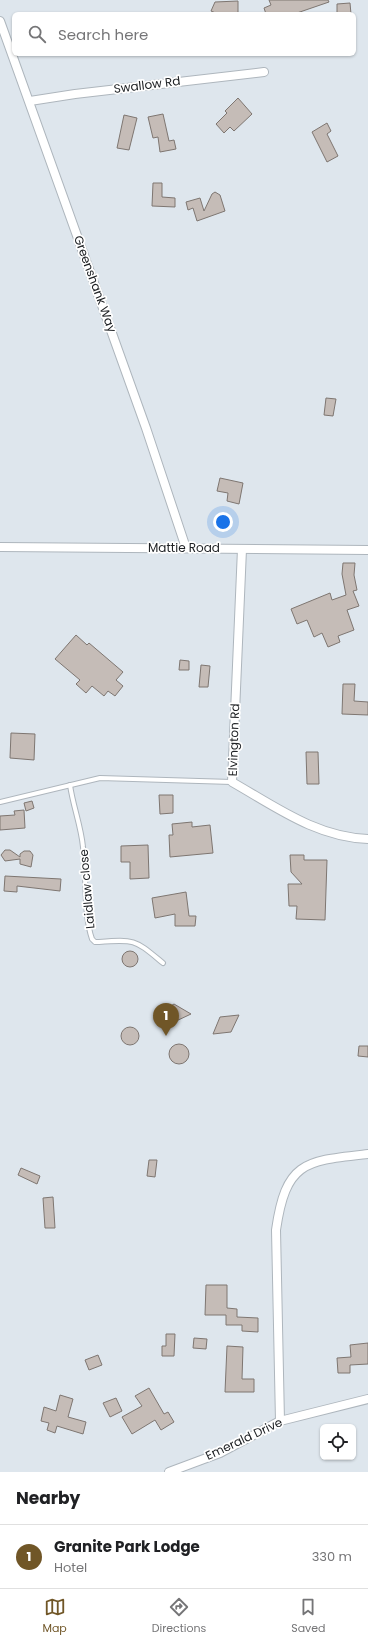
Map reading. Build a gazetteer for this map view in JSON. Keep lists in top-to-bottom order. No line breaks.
{"streets":{"street":["Swallow Rd","Greenshank Way","Mattie Road","Elvington Rd","Emerald Drive"],"lane":["Laidlaw close"]},"crossings":[["Swallow Rd","Greenshank Way"],["Greenshank Way","Mattie Road"],["Mattie Road","Elvington Rd"]],"page":{"search":"Search here","pins":"1","heading":"Nearby","list":[{"mark":"1","name":"Granite Park Lodge","note":"Hotel","value":"330 m"}],"nav":["Map","Directions","Saved"]}}
